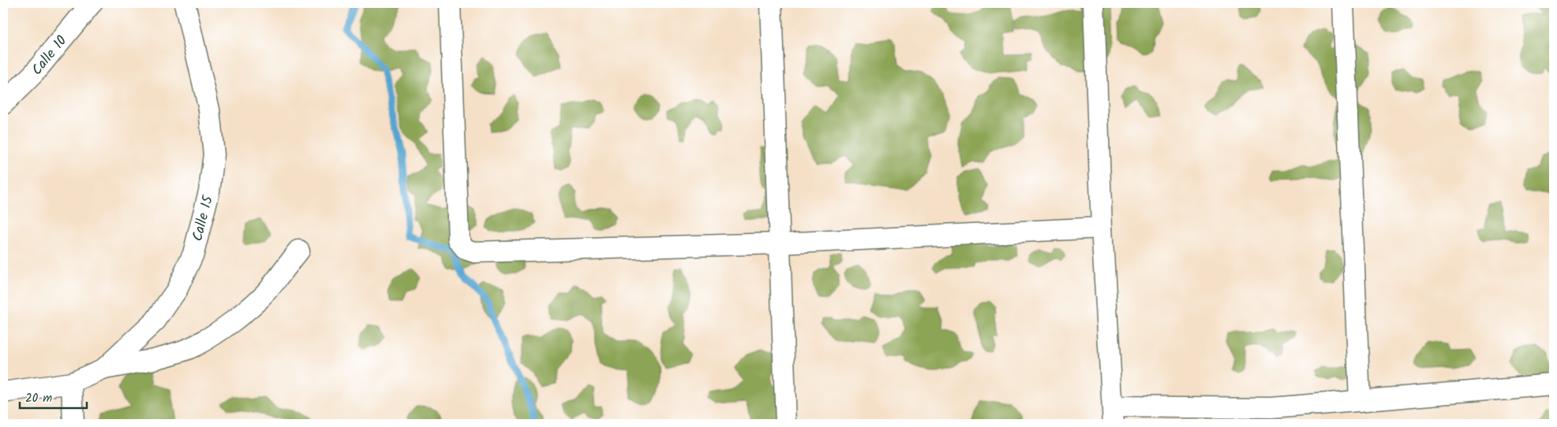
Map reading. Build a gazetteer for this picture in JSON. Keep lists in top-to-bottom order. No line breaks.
{"streets":{"street":["Calle 10","Calle 15"]},"scale_bar":"20 m"}
